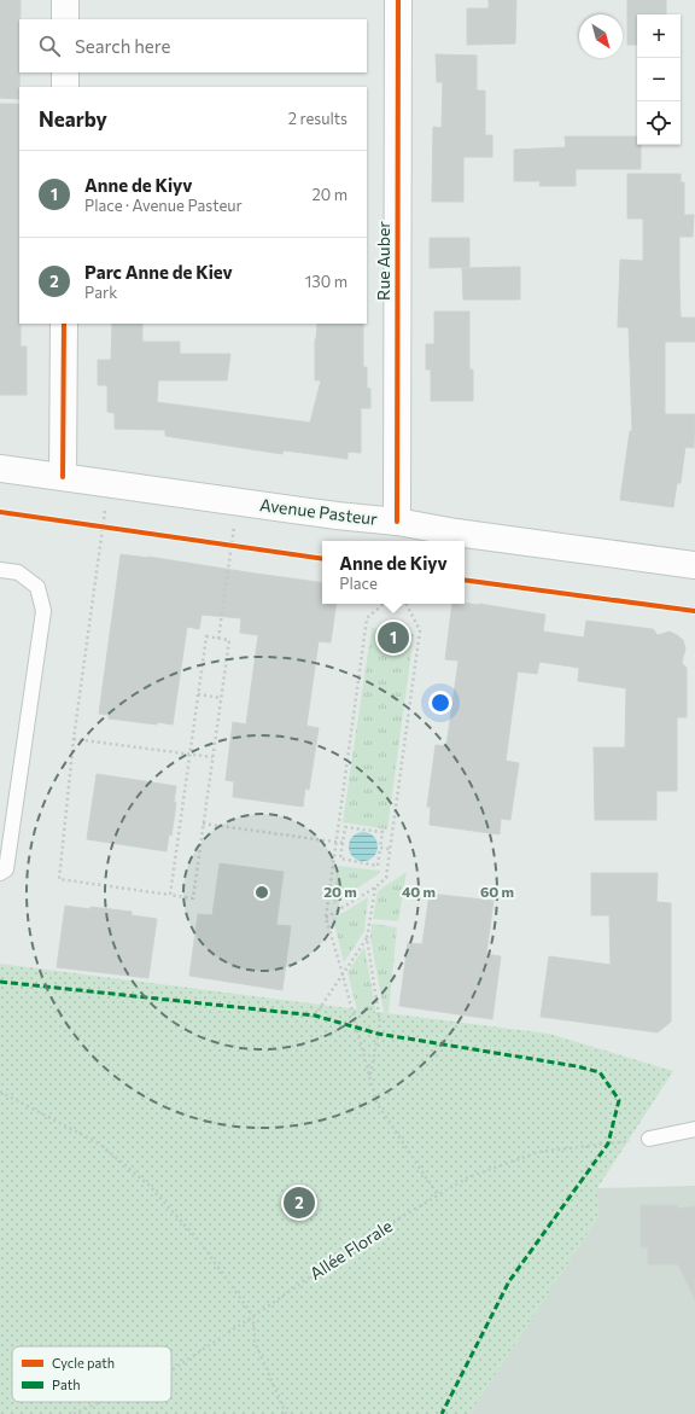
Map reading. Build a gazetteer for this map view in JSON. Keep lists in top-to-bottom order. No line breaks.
{"streets":{"street":["Rue Auber","Avenue Pasteur"],"path":["Allée Florale"]},"crossings":[["Rue Auber","Avenue Pasteur"]],"legend":["Cycle path","Path"],"north":"bottom right","page":{"map_buttons":["+","−"],"search":"Search here","heading":["Nearby","2 results"],"list":[{"mark":"1","name":"Anne de Kiyv","note":"Place · Avenue Pasteur","value":"20 m"},{"mark":"2","name":"Parc Anne de Kiev","note":"Park","value":"130 m"}],"popup":["Anne de Kiyv","Place"],"pins":["1","2"]},"rings":["20 m","40 m","60 m"]}
